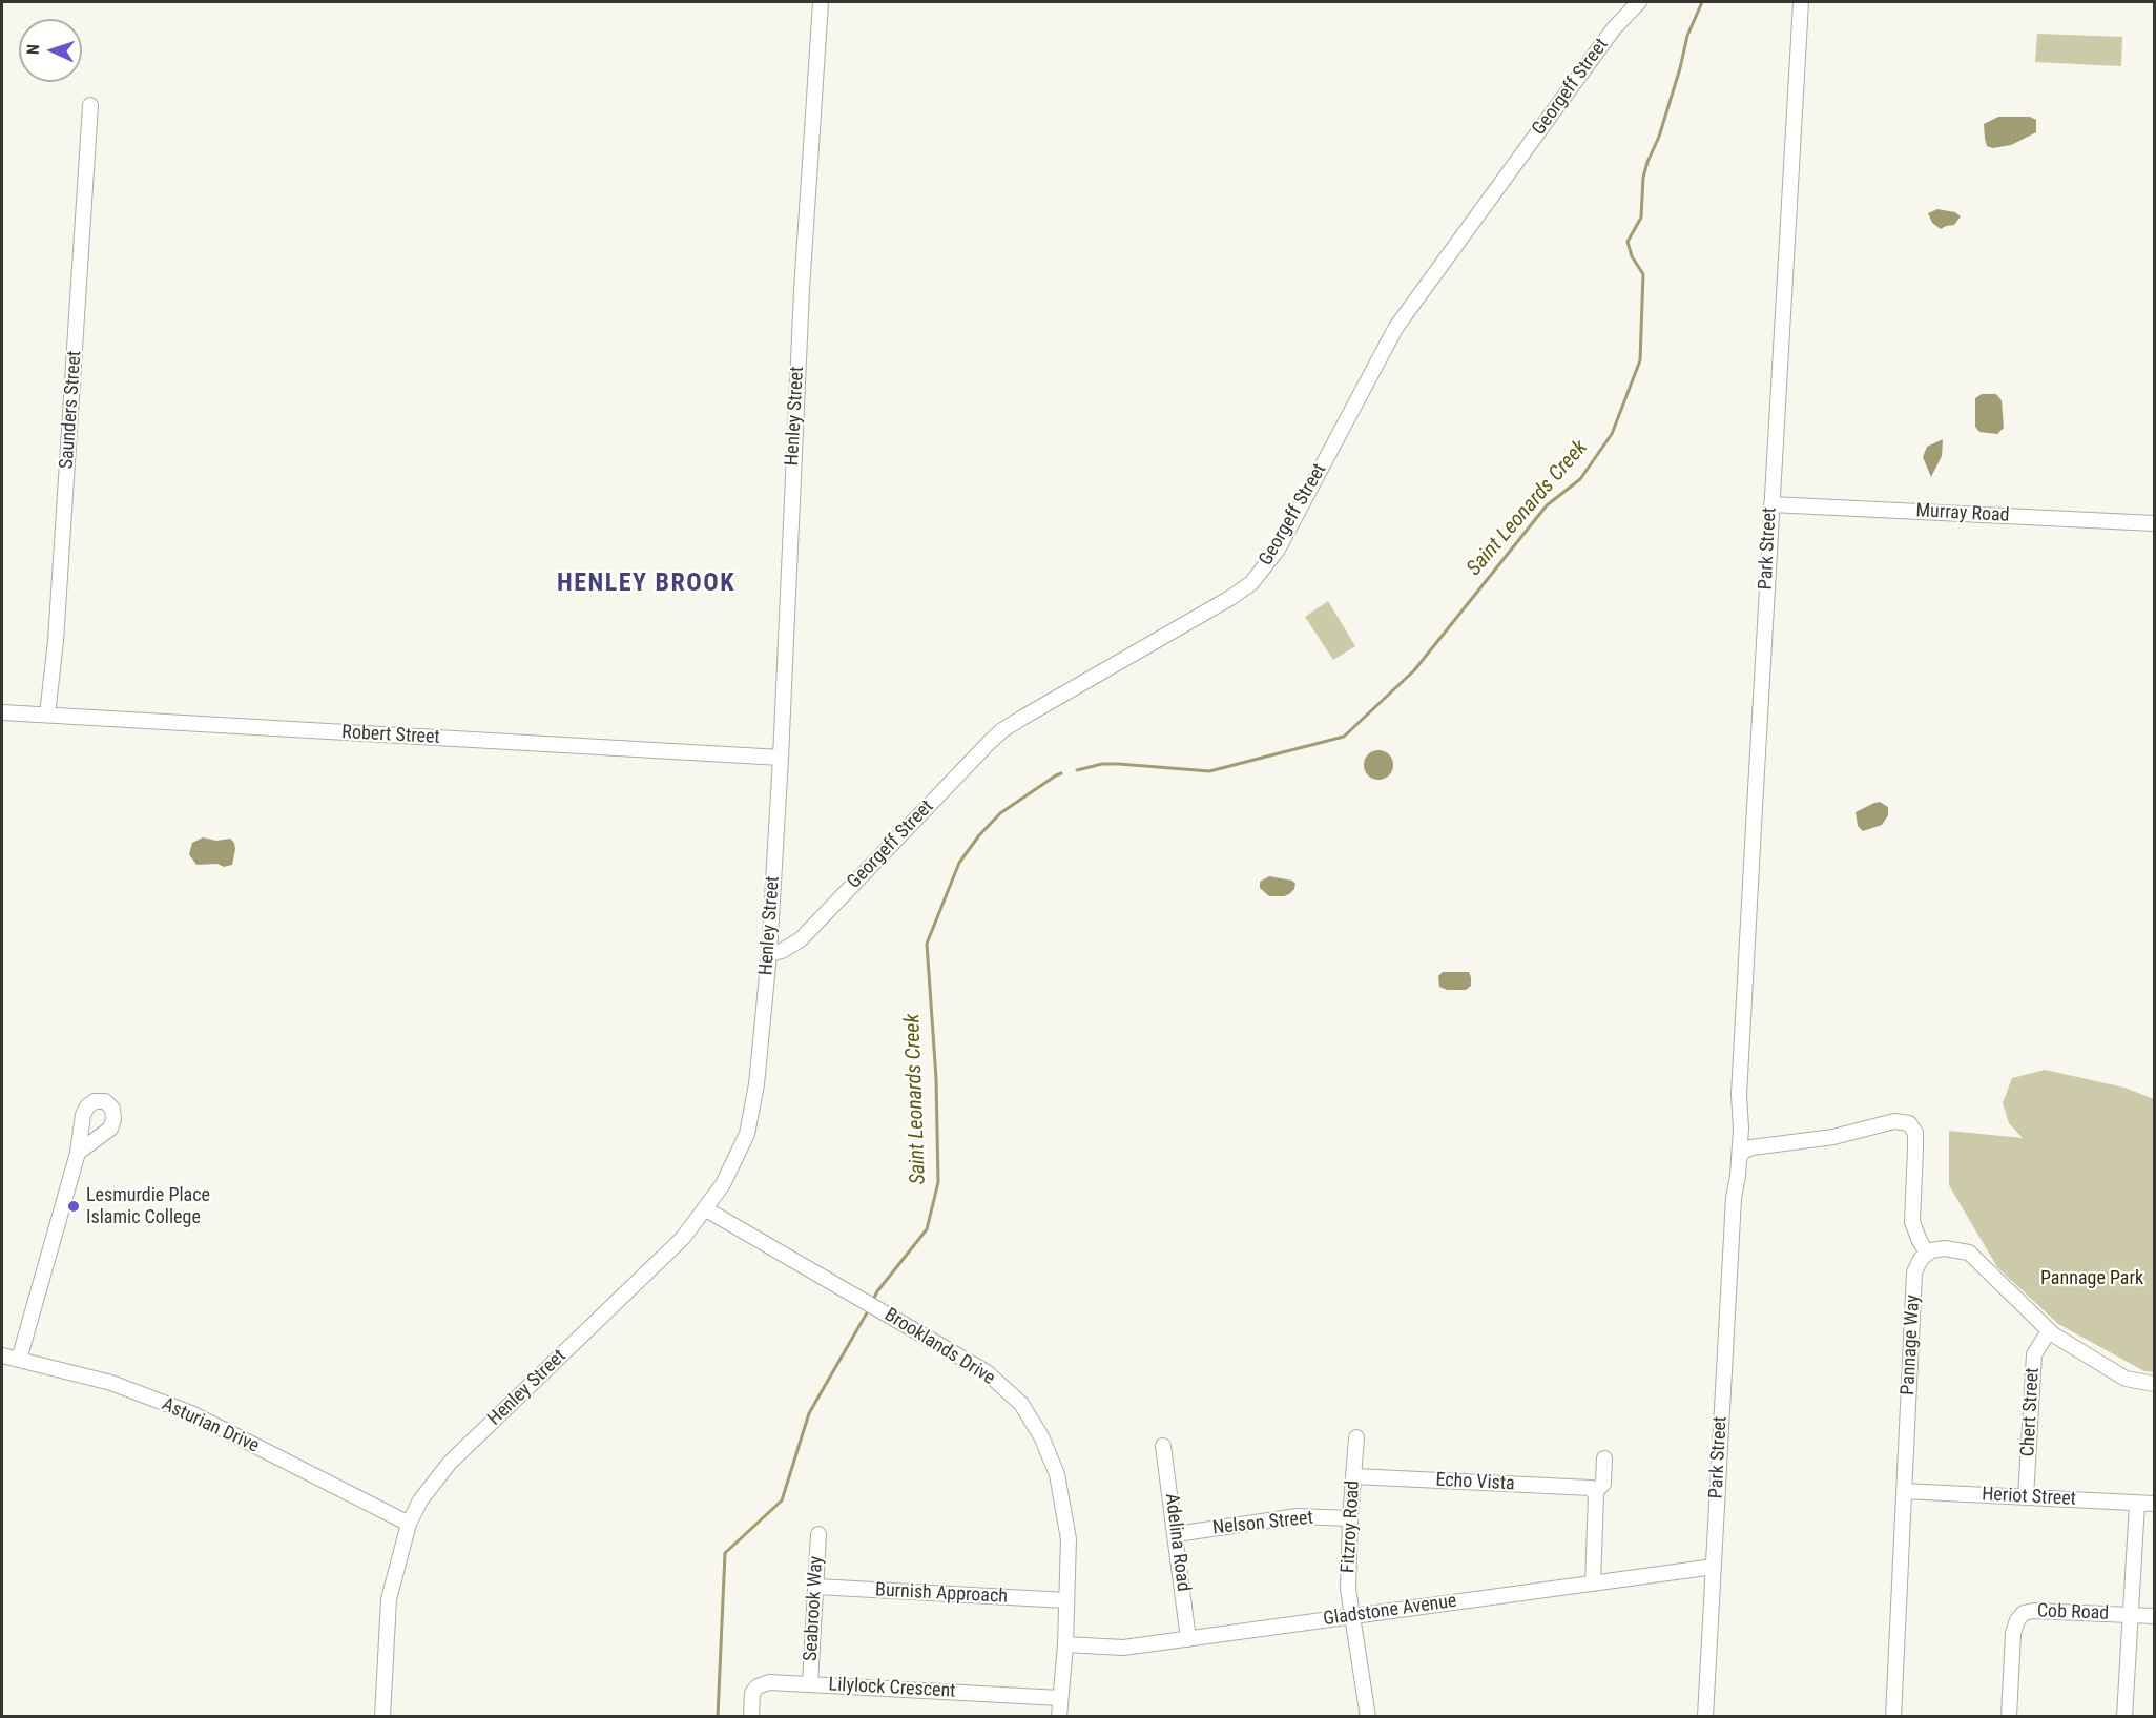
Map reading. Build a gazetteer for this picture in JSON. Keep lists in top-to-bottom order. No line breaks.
{"streets":{"street":["Georgeff Street","Saunders Street","Henley Street","Murray Road","Park Street","Robert Street","Pannage Way","Brooklands Drive","Chert Street","Asturian Drive","Echo Vista","Heriot Street","Nelson Street","Fitzroy Road","Adelina Road","Burnish Approach","Seabrook Way","Gladstone Avenue","Cob Road","Lilylock Crescent"]},"crossings":[["Georgeff Street","Henley Street"],["Saunders Street","Robert Street"],["Henley Street","Robert Street"],["Henley Street","Brooklands Drive"],["Henley Street","Asturian Drive"],["Murray Road","Park Street"],["Park Street","Gladstone Avenue"],["Pannage Way","Heriot Street"],["Brooklands Drive","Burnish Approach"],["Brooklands Drive","Gladstone Avenue"],["Brooklands Drive","Lilylock Crescent"],["Chert Street","Heriot Street"],["Echo Vista","Fitzroy Road"],["Nelson Street","Fitzroy Road"],["Nelson Street","Adelina Road"],["Fitzroy Road","Gladstone Avenue"],["Adelina Road","Gladstone Avenue"],["Burnish Approach","Seabrook Way"],["Seabrook Way","Lilylock Crescent"]],"districts":["HENLEY BROOK"],"water":["Saint Leonards Creek"],"parks":["Pannage Park"],"places":["Lesmurdie Place Islamic College"],"north":"left"}
